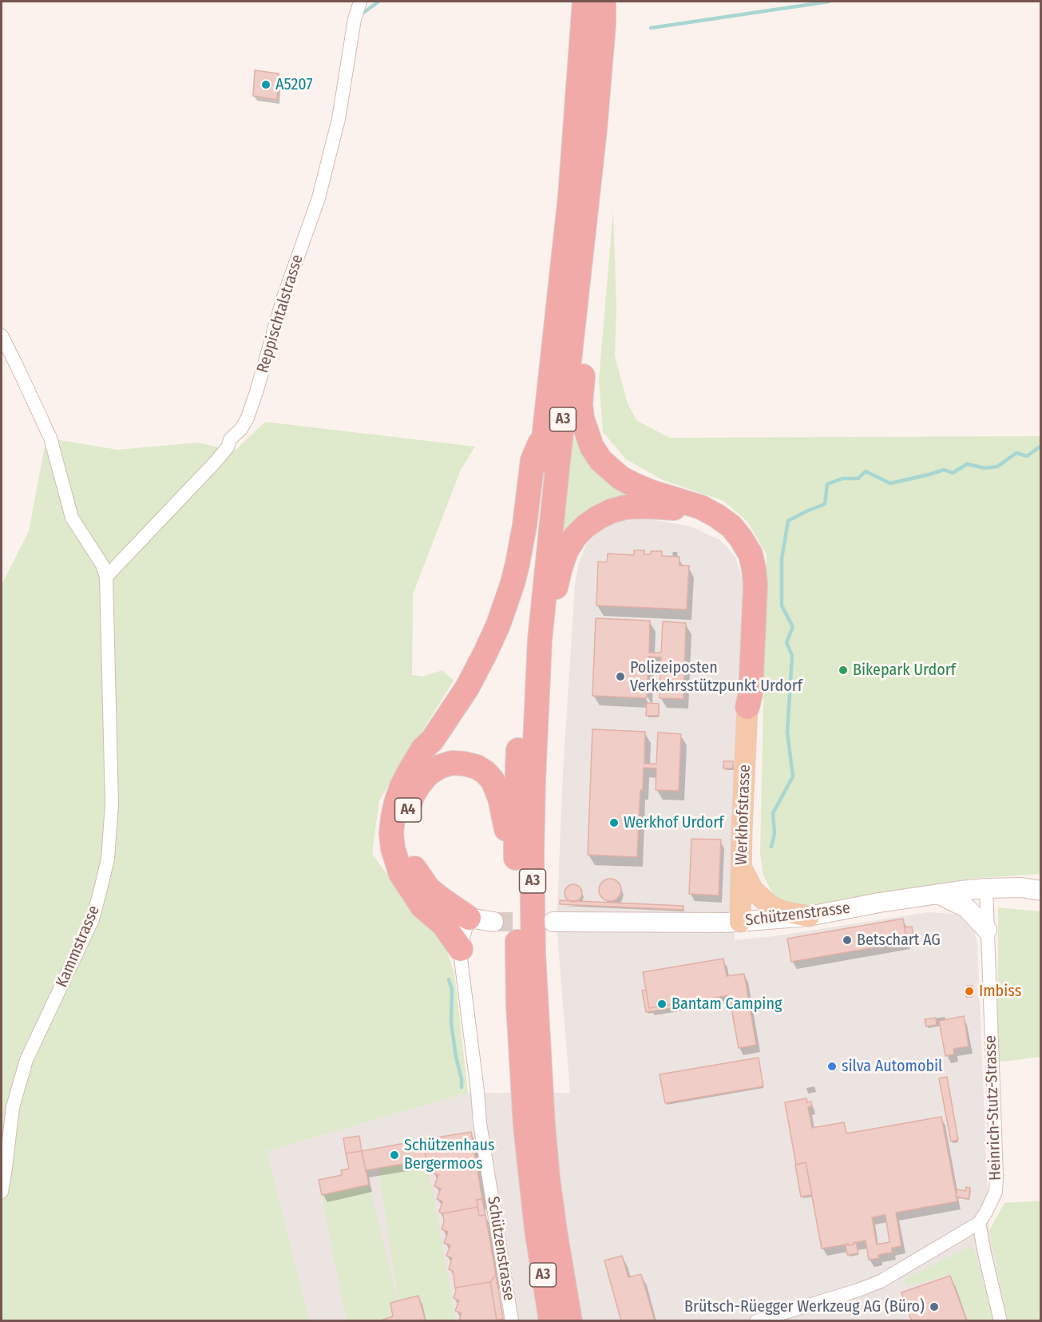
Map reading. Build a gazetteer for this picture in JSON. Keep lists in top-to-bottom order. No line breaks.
{"streets":{"highway":["A3","A4"],"main road":["Werkhofstrasse","Schützenstrasse"],"street":["Reppischtalstrasse","Kammstrasse","Heinrich-Stutz-Strasse"]},"crossings":[["Reppischtalstrasse","Kammstrasse"],["A3","A4"],["A4","Schützenstrasse"],["Werkhofstrasse","Schützenstrasse"],["Schützenstrasse","Heinrich-Stutz-Strasse"]],"places":["A5207","Bikepark Urdorf","Polizeiposten Verkehrsstützpunkt Urdorf","Werkhof Urdorf","Betschart AG","Imbiss","Bantam Camping","silva Automobil","Schützenhaus Bergermoos","Brütsch-Rüegger Werkzeug AG (Büro)"]}
